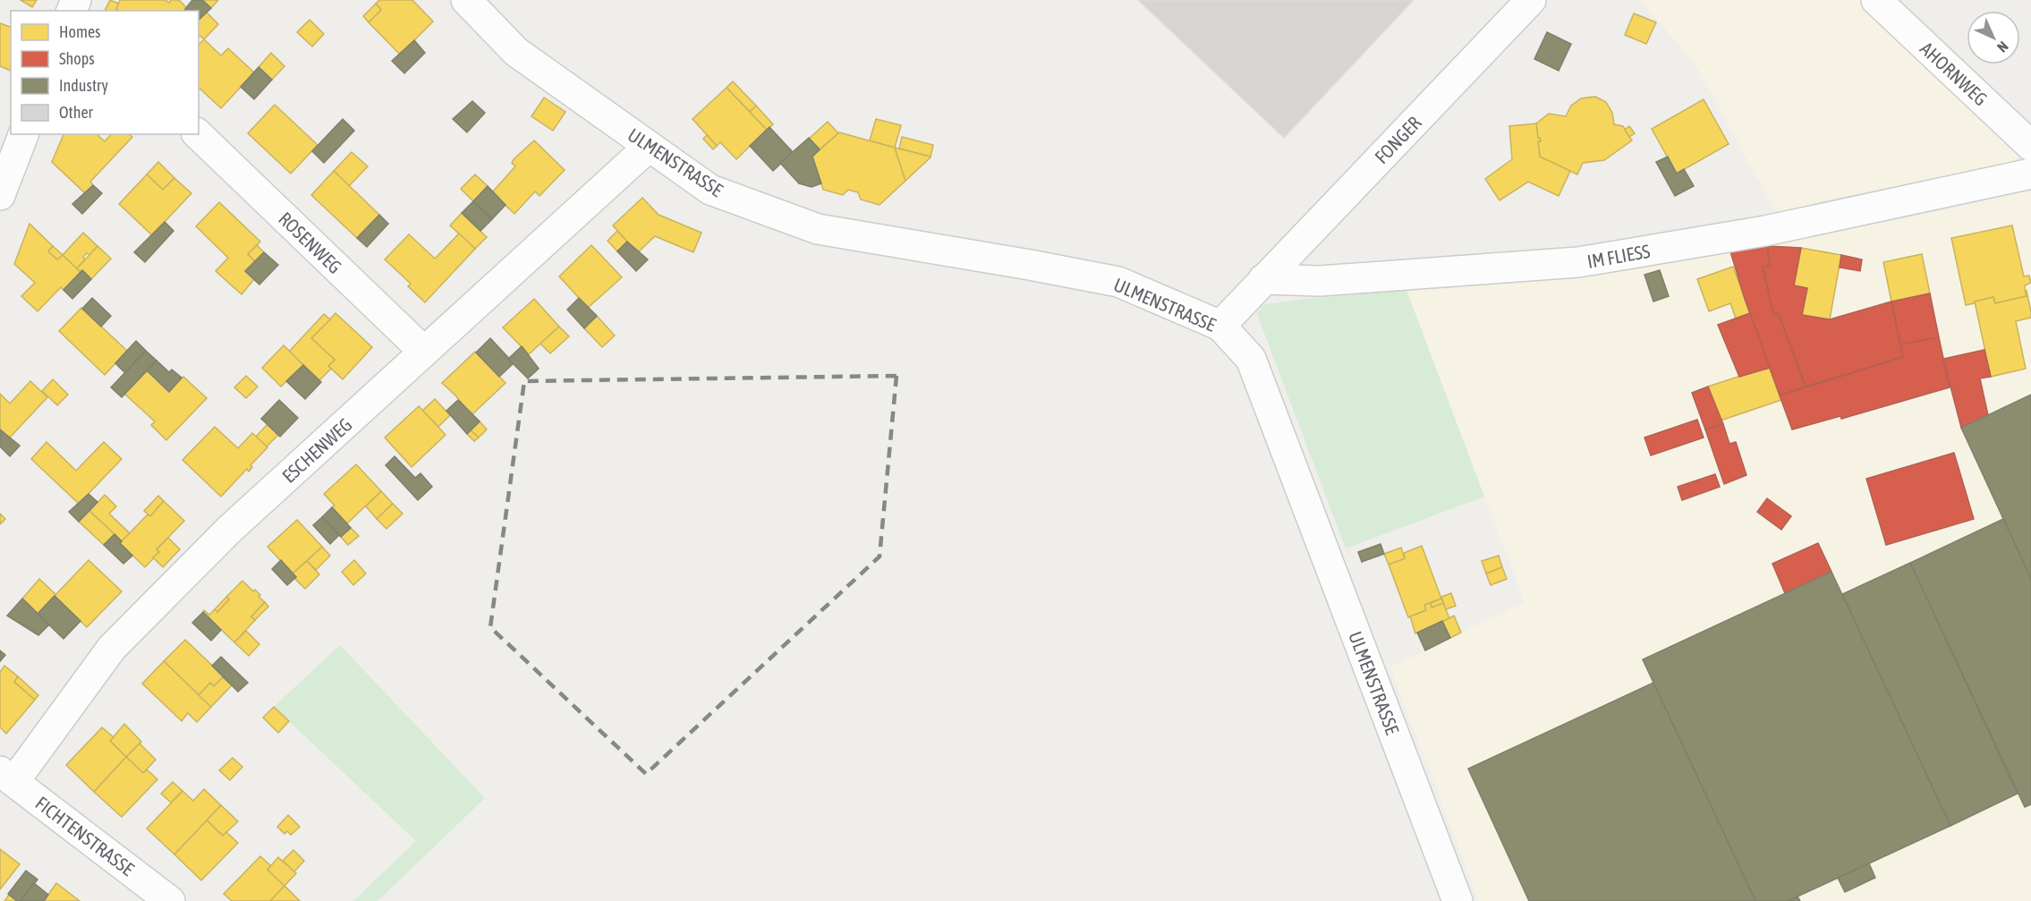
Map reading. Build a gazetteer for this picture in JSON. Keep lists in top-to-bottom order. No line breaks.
{"streets":{"street":["AHORNWEG","FONGER","ULMENSTRASSE","ROSENWEG","IM FLIESS","ESCHENWEG","FICHTENSTRASSE"]},"crossings":[["FONGER","IM FLIESS"],["ULMENSTRASSE","ESCHENWEG"],["ROSENWEG","ESCHENWEG"],["ESCHENWEG","FICHTENSTRASSE"]],"legend":["Homes","Shops","Industry","Other"],"north":"bottom right"}
